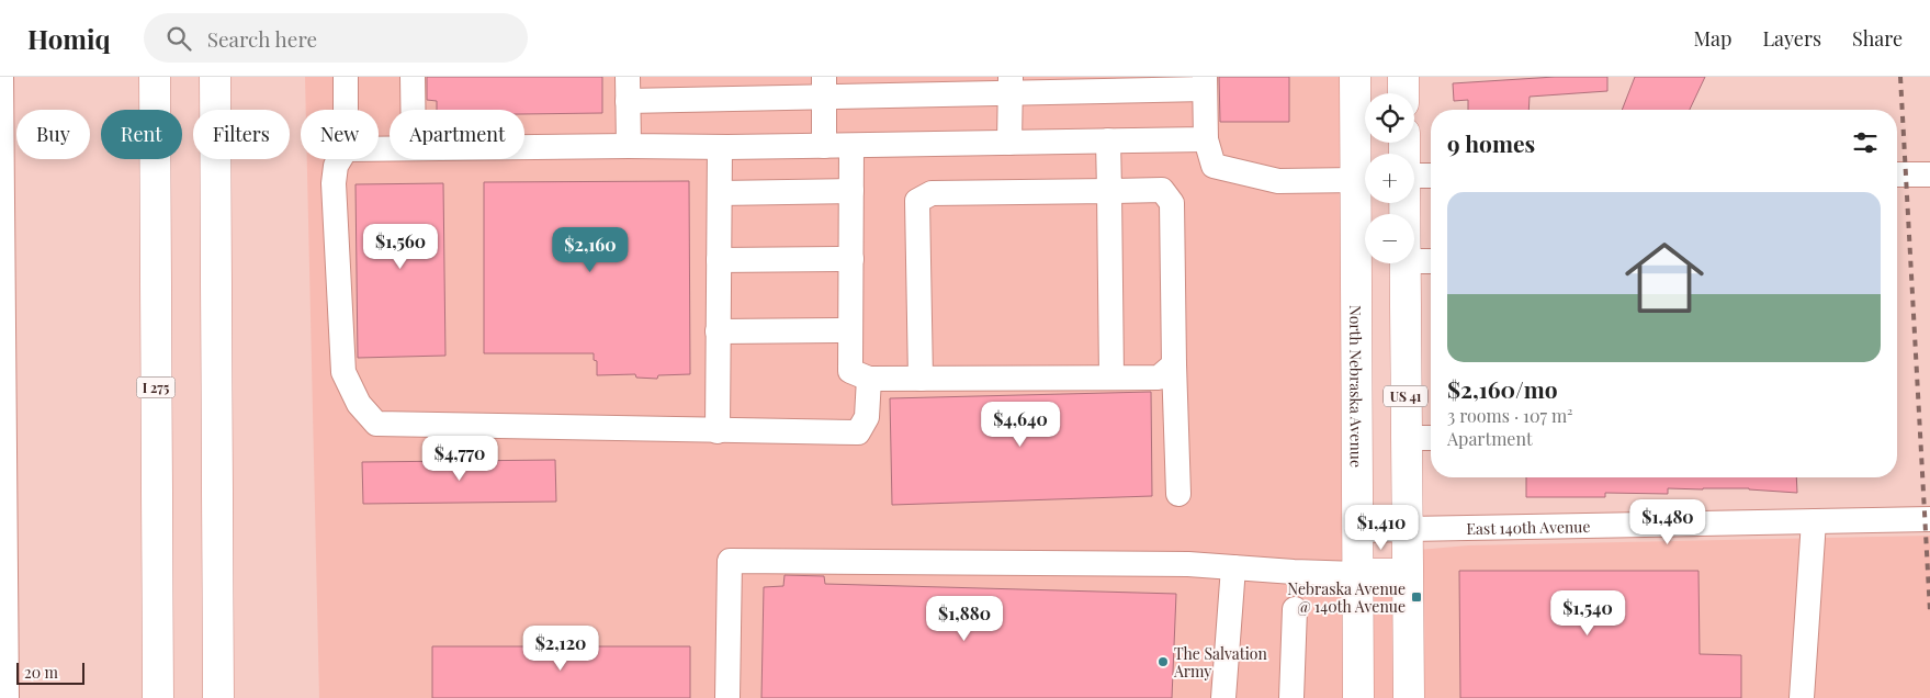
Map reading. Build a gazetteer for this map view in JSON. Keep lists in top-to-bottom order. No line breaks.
{"streets":{"main road":["I 275","North Nebraska Avenue","US 41"],"street":["East 140th Avenue"]},"crossings":[["North Nebraska Avenue","East 140th Avenue"],["US 41","East 140th Avenue"]],"places":{"transit":["Nebraska Avenue @ 140th Avenue"],"other":["The Salvation Army"]},"scale_bar":"20 m","page":{"header":"Homiq","search":"Search here","nav":["Map","Layers","Share"],"map_buttons":["+","−"],"chip":["Buy","Rent","Filters","New","Apartment"],"heading":"9 homes","list":[{"name":"$2,160/mo","note":"3 rooms · 107 m² · Apartment"}],"price":["$1,560","$2,160","$4,640","$4,770","$1,480","$1,410","$1,540","$1,880","$2,120"],"scale":"20 m"}}
